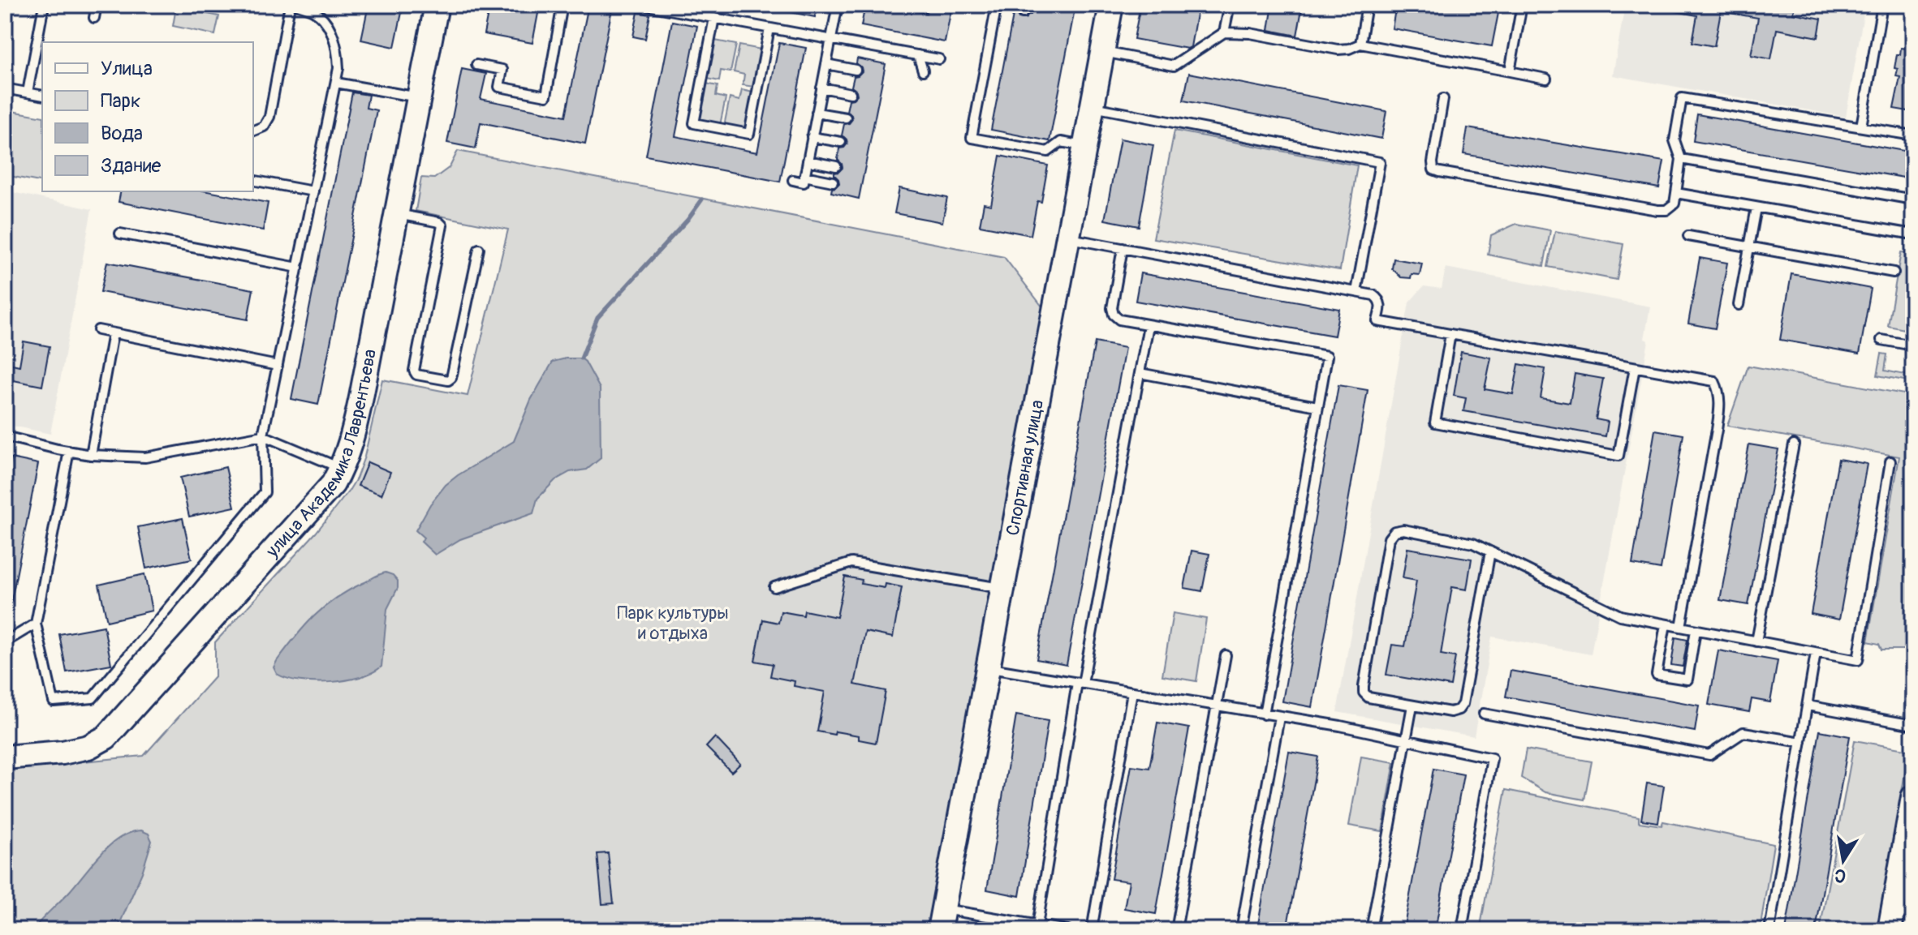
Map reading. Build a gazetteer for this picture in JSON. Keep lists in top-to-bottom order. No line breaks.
{"streets":{"street":["улица Академика Лаврентьева","Спортивная улица"]},"parks":["Парк культуры и отдыха"],"legend":["Улица","Парк","Вода","Здание"],"north":"bottom"}
